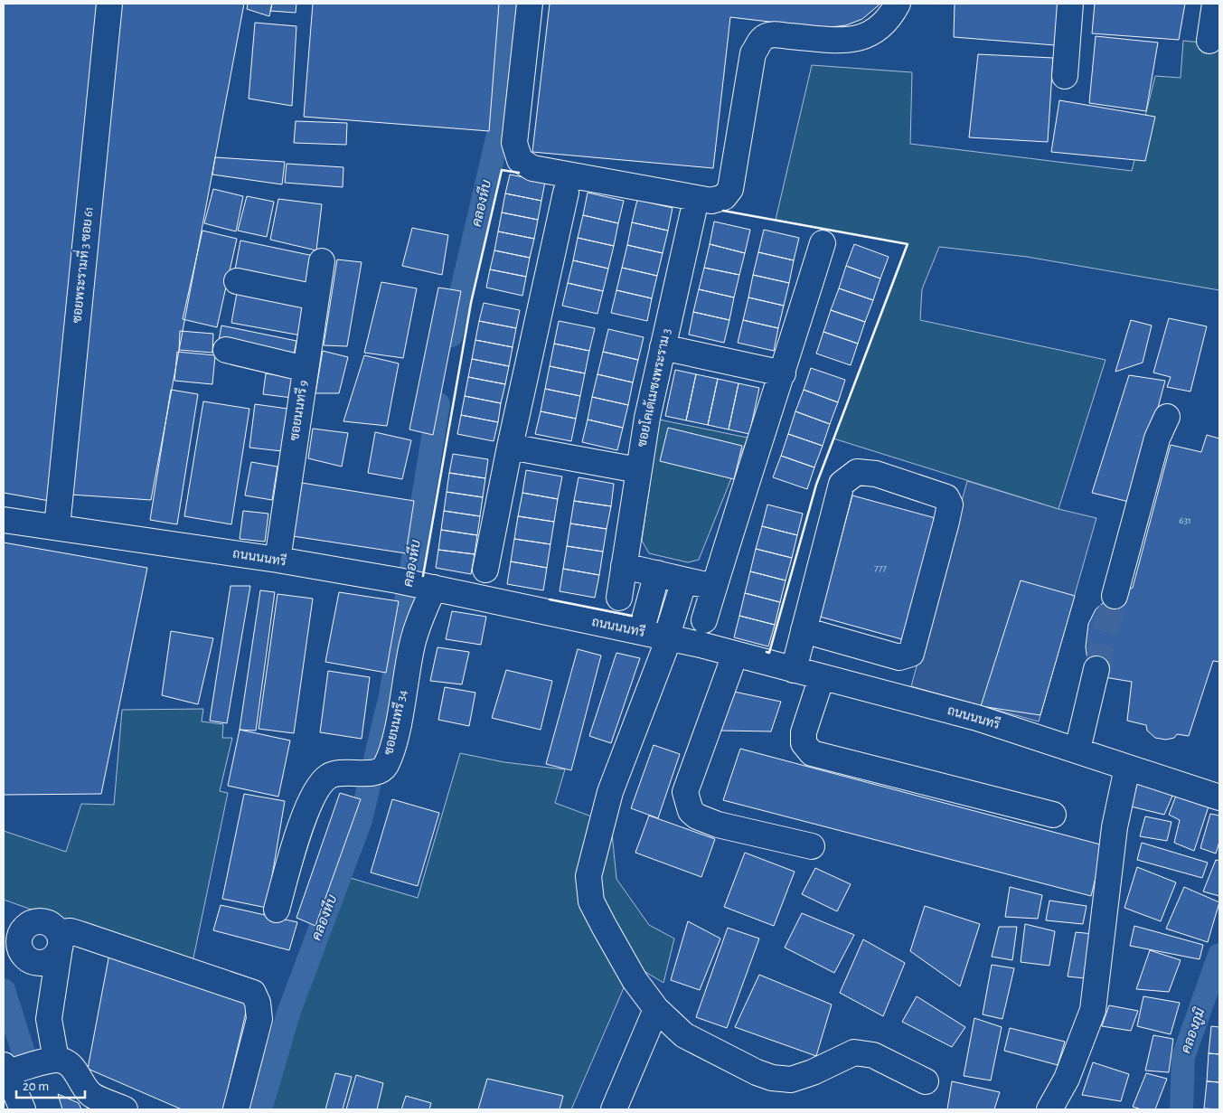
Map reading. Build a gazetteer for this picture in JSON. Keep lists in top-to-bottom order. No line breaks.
{"streets":{"street":["ซอยพระรามที่ 3 ซอย 61","ซอยโคเต้เมซงพระราม 3","ซอยนนทรี 9","ถนนนนทรี","ซอยนนทรี 34"]},"crossings":[["ซอยพระรามที่ 3 ซอย 61","ถนนนนทรี"],["ซอยนนทรี 9","ถนนนนทรี"],["ถนนนนทรี","ซอยนนทรี 34"]],"water":["คลองหีบ","คลองภูมิ"],"house_numbers":["631","777"],"scale_bar":"20 m"}
